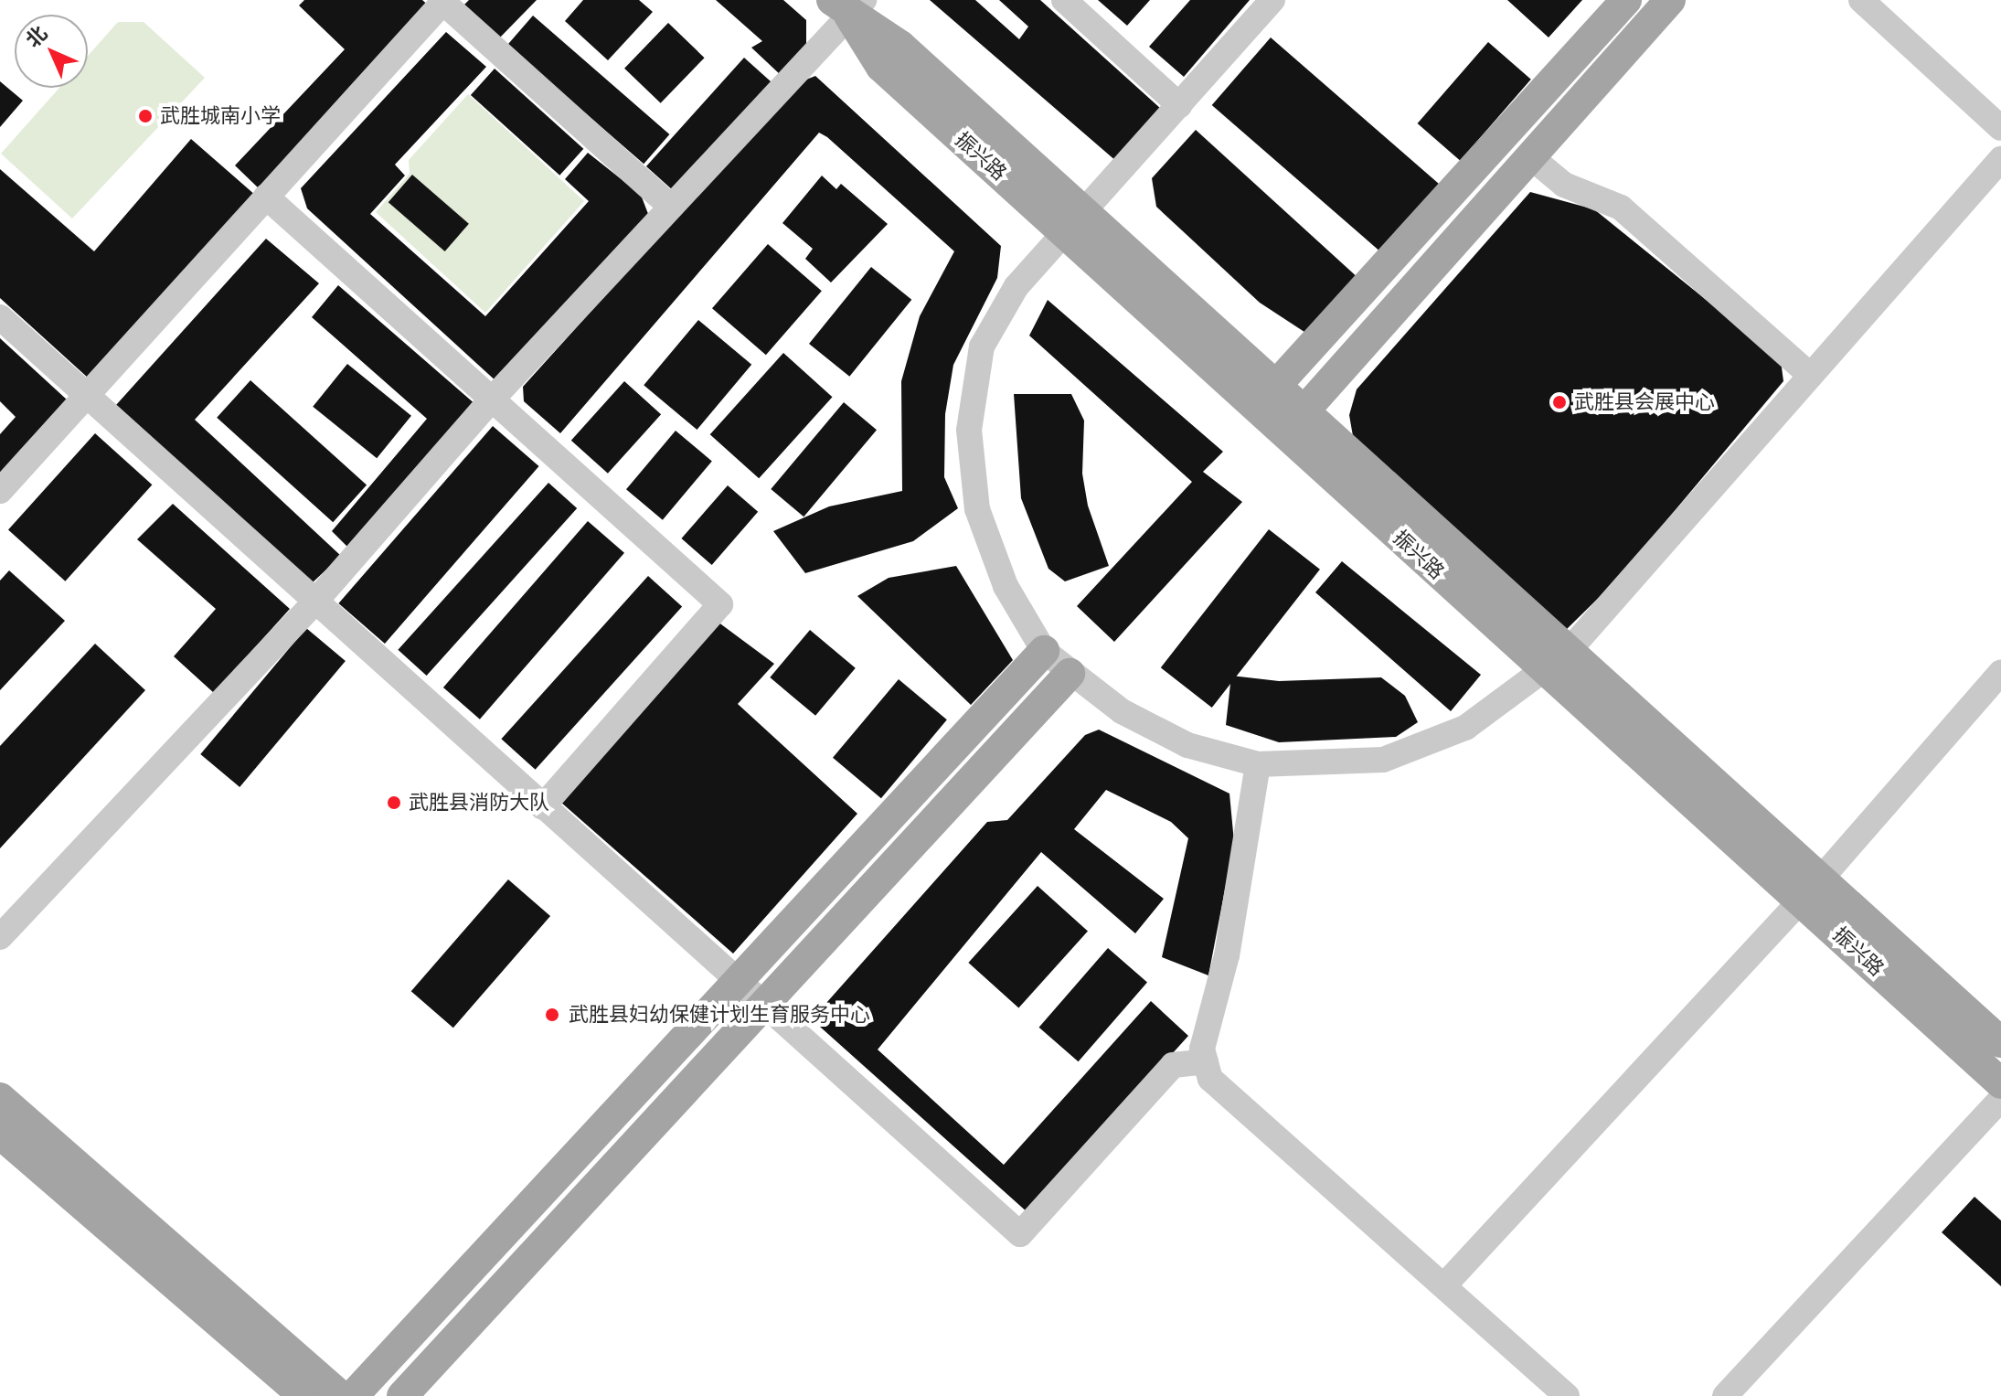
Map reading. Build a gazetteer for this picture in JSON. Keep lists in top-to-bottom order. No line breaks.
{"streets":{"main road":["振兴路"]},"places":["武胜城南小学","武胜县会展中心","武胜县消防大队","武胜县妇幼保健计划生育服务中心"],"north":"top left"}
